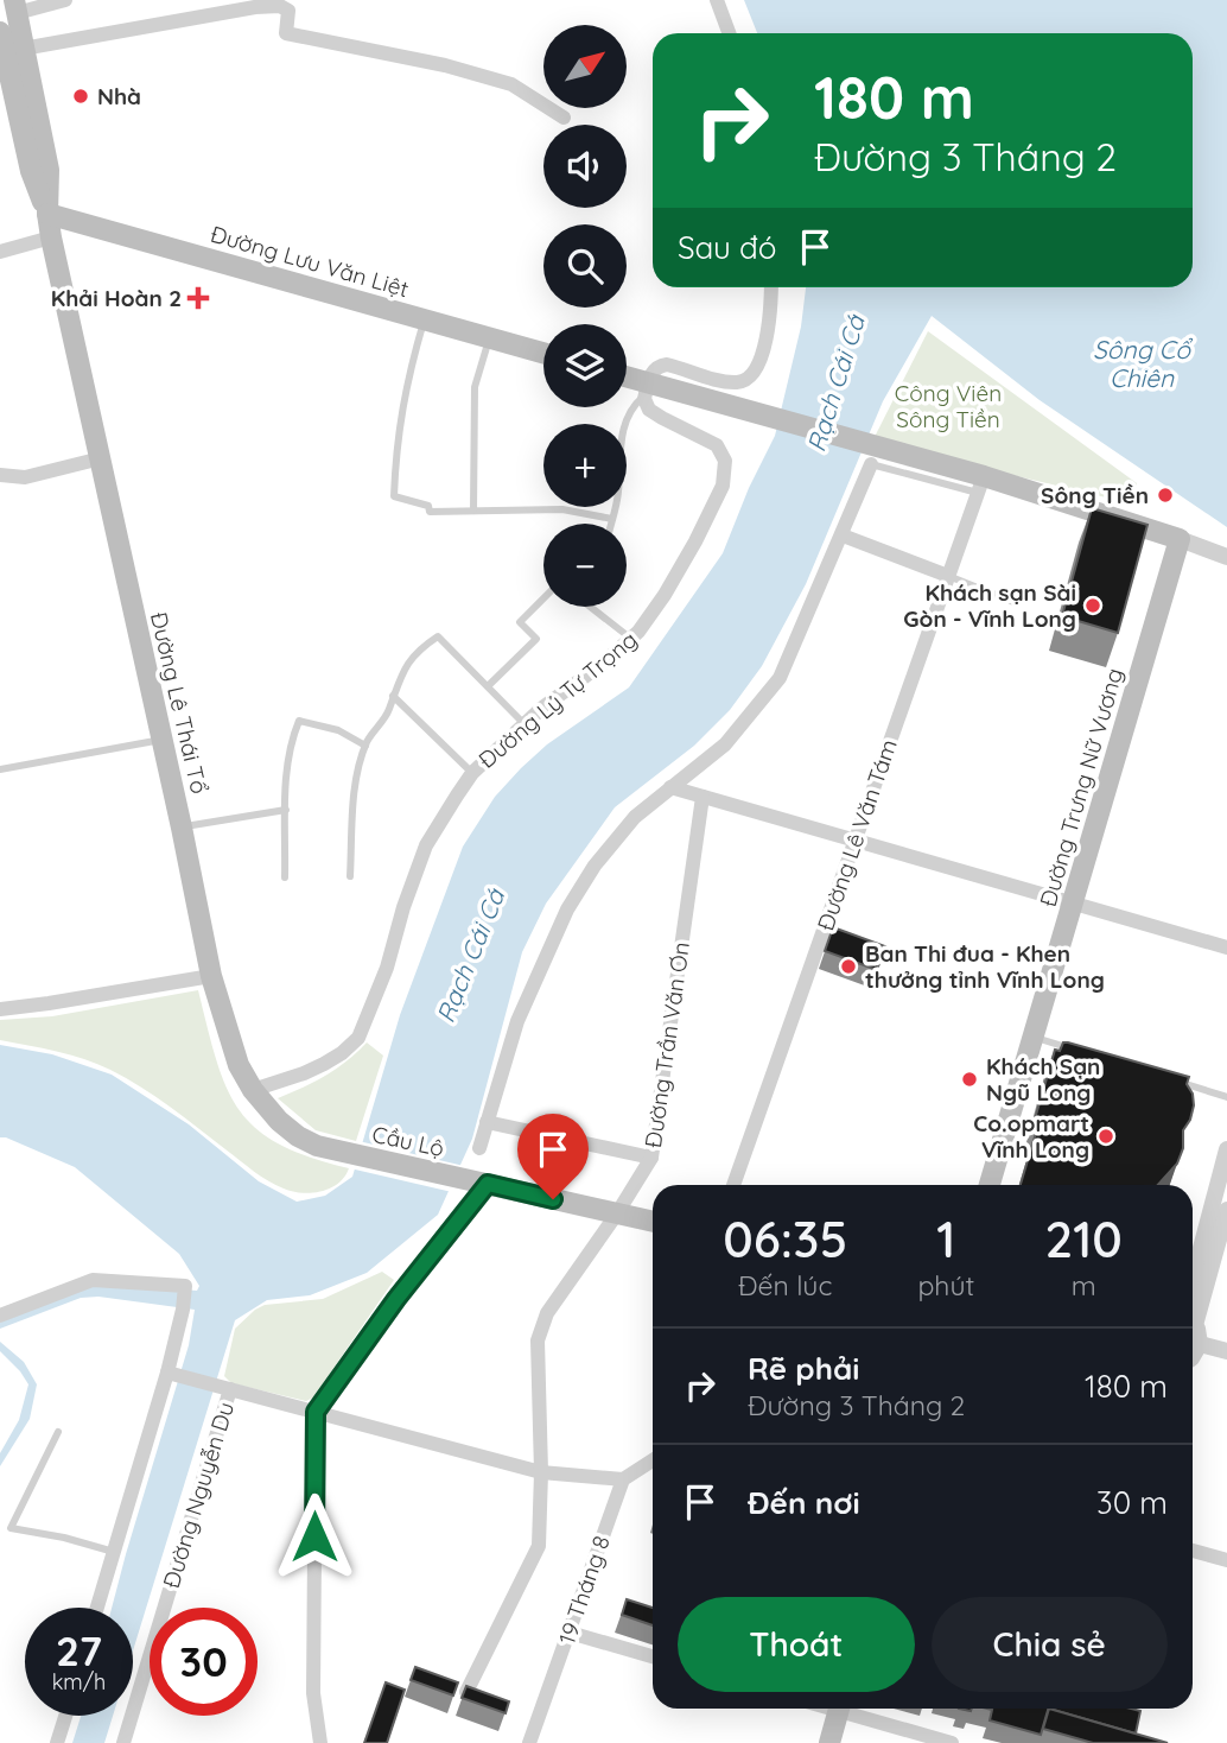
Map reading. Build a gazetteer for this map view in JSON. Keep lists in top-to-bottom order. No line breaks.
{"streets":{"main road":["Đường Lưu Văn Liệt","Đường Lê Thái Tổ","Đường Trưng Nữ Vương","Cầu Lộ"],"street":["Đường Lý Tự Trọng","Đường Lê Văn Tám","Đường Trần Văn Ơn","Đường Nguyễn Du","19 Tháng 8"]},"crossings":[["Đường Lưu Văn Liệt","Đường Lê Thái Tổ"],["Đường Lý Tự Trọng","Đường Lê Thái Tổ"],["Đường Lê Thái Tổ","Cầu Lộ"],["Đường Trần Văn Ơn","Cầu Lộ"]],"water":["Sông Cổ Chiên","Rạch Cái Cá"],"parks":["Công Viên Sông Tiền"],"places":{"other":["Nhà","Sông Tiền","Khách sạn Sài Gòn - Vĩnh Long","Ban Thi đua - Khen thưởng tỉnh Vĩnh Long","Khách Sạn Ngũ Long","Co.opmart Vĩnh Long"],"health":["Khải Hoàn 2"]},"north":"top right","page":{"map_buttons":["+","−"],"turn":["180 m","Đường 3 Tháng 2"],"then":"Sau đó","eta":["06:35","Đến lúc","1","phút","210","m"],"list":[{"name":"Rẽ phải","note":"Đường 3 Tháng 2","value":"180 m"},{"name":"Đến nơi","value":"30 m"}],"buttons":["Thoát","Chia sẻ"],"speed":"27 km/h","limit":"30"}}
